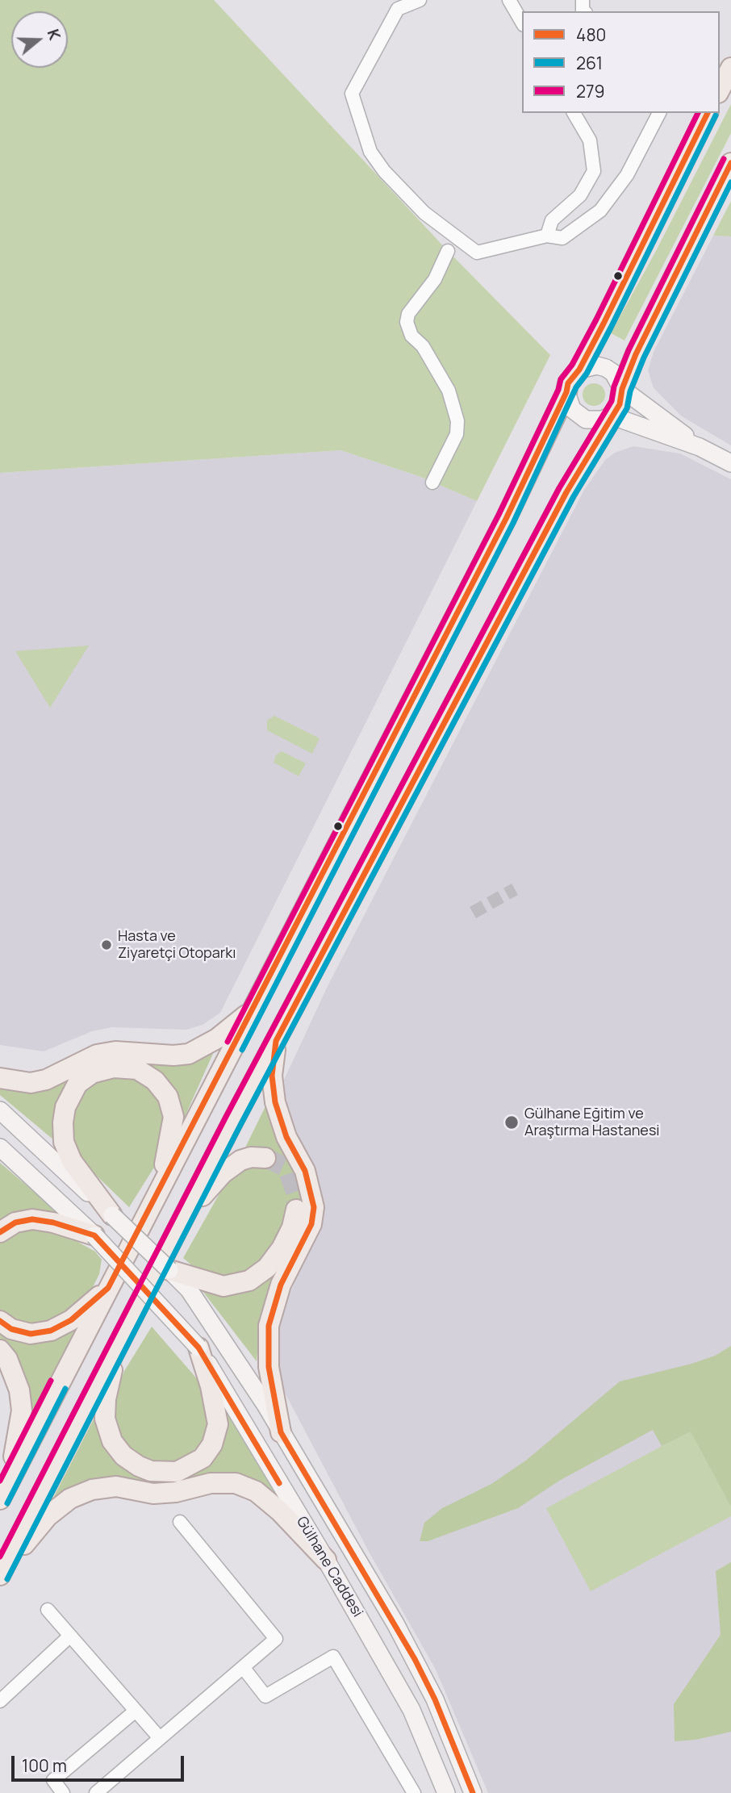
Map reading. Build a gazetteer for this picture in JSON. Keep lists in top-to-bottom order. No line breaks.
{"streets":{"main road":["Gülhane Caddesi"]},"places":["Hasta ve Ziyaretçi Otoparkı","Gülhane Eğitim ve Araştırma Hastanesi"],"lines":["transit line 480","transit line 279","transit line 261"],"legend":["480","261","279"],"scale_bar":"100 m","north":"right"}
